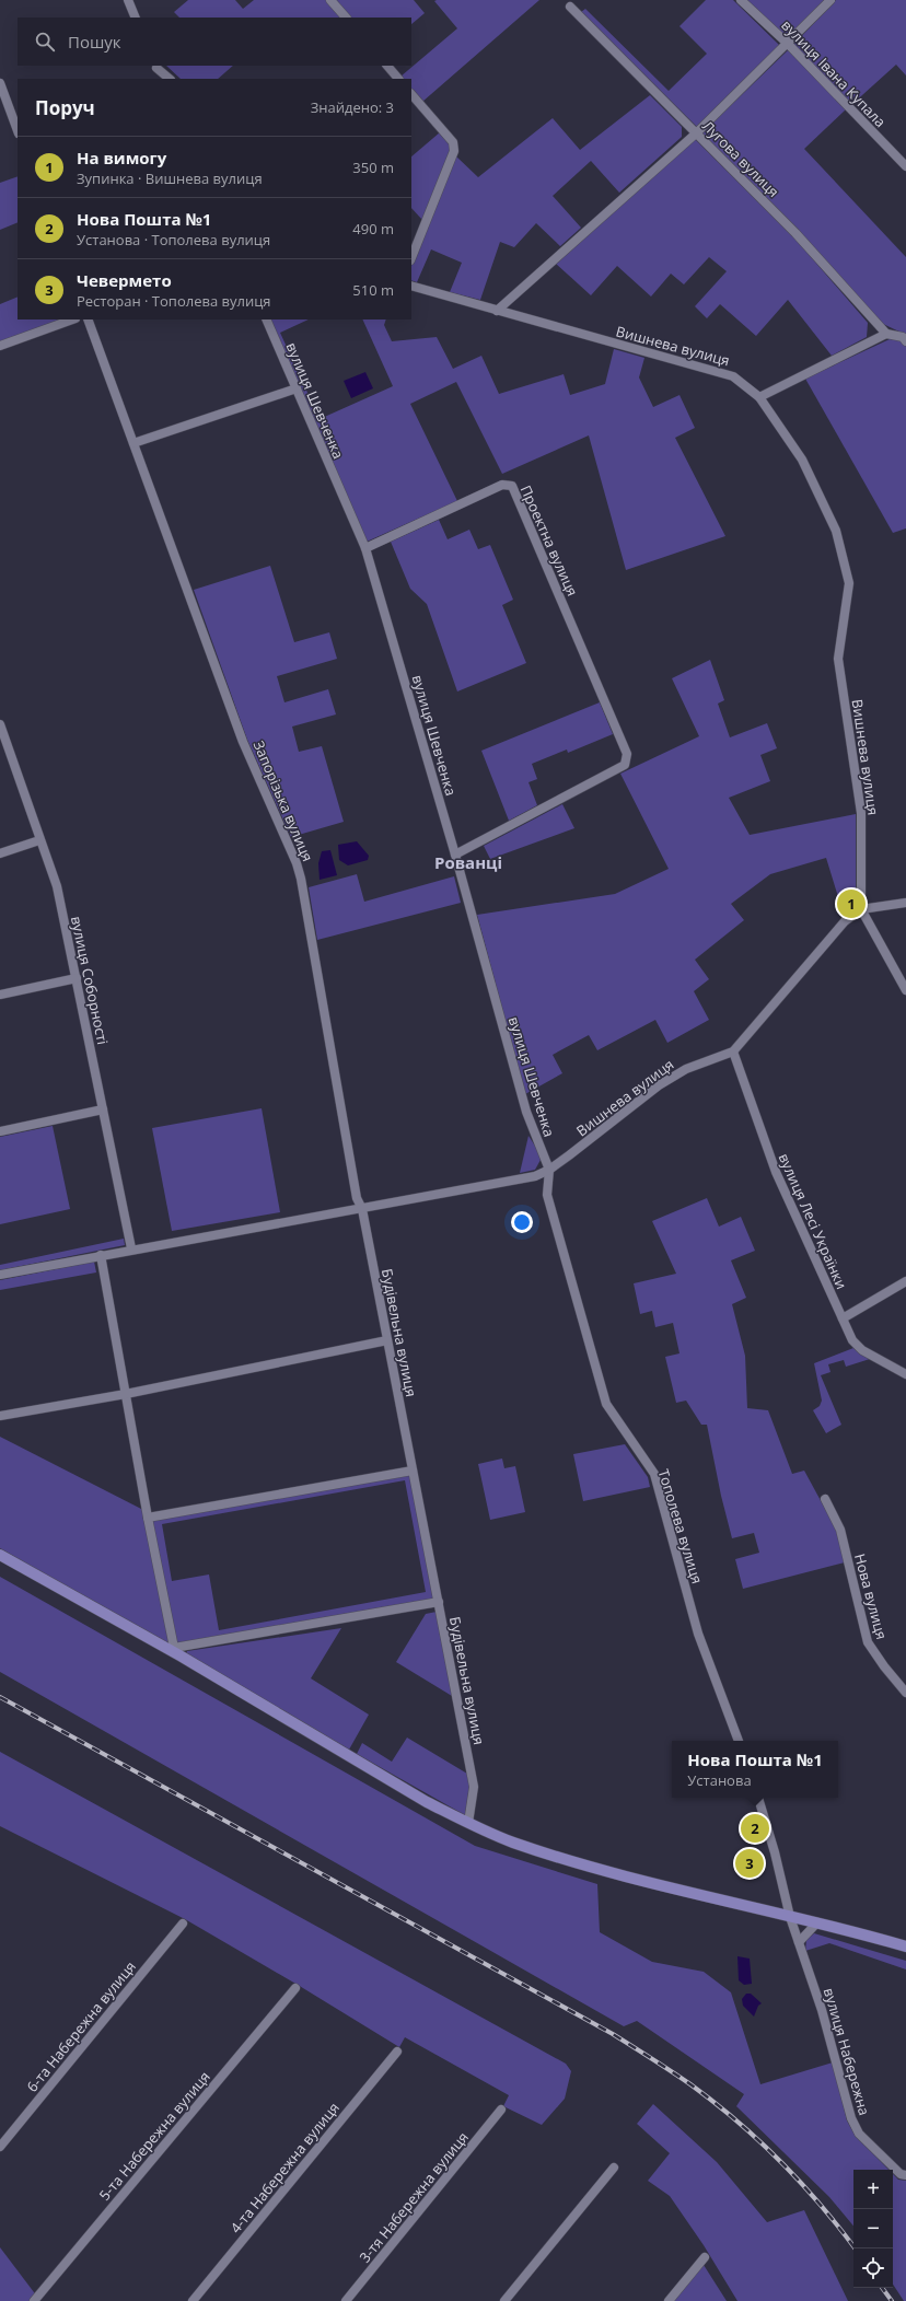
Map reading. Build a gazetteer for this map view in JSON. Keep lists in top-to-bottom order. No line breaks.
{"streets":{"street":["вулиця Івана Купала","Лугова вулиця","Вишнева вулиця","вулиця Шевченка","Проектна вулиця","Запорізька вулиця","вулиця Соборності","вулиця Лесі Українки","Будівельна вулиця","Тополева вулиця","Нова вулиця","6-та Набережна вулиця","вулиця Набережна","5-та Набережна вулиця","4-та Набережна вулиця","3-тя Набережна вулиця"]},"crossings":[["Вишнева вулиця","вулиця Шевченка"],["Вишнева вулиця","Запорізька вулиця"],["Вишнева вулиця","вулиця Лесі Українки"],["Вишнева вулиця","Будівельна вулиця"],["Вишнева вулиця","Тополева вулиця"],["вулиця Шевченка","Проектна вулиця"],["вулиця Шевченка","Тополева вулиця"],["Запорізька вулиця","Будівельна вулиця"]],"districts":["Рованці"],"page":{"search":"Пошук","heading":["Поруч","Знайдено: 3"],"list":[{"mark":"1","name":"На вимогу","note":"Зупинка · Вишнева вулиця","value":"350 m"},{"mark":"2","name":"Нова Пошта №1","note":"Установа · Тополева вулиця","value":"490 m"},{"mark":"3","name":"Чевермето","note":"Ресторан · Тополева вулиця","value":"510 m"}],"pins":["1","2","3"],"popup":["Нова Пошта №1","Установа"],"map_buttons":["+","−"]}}
